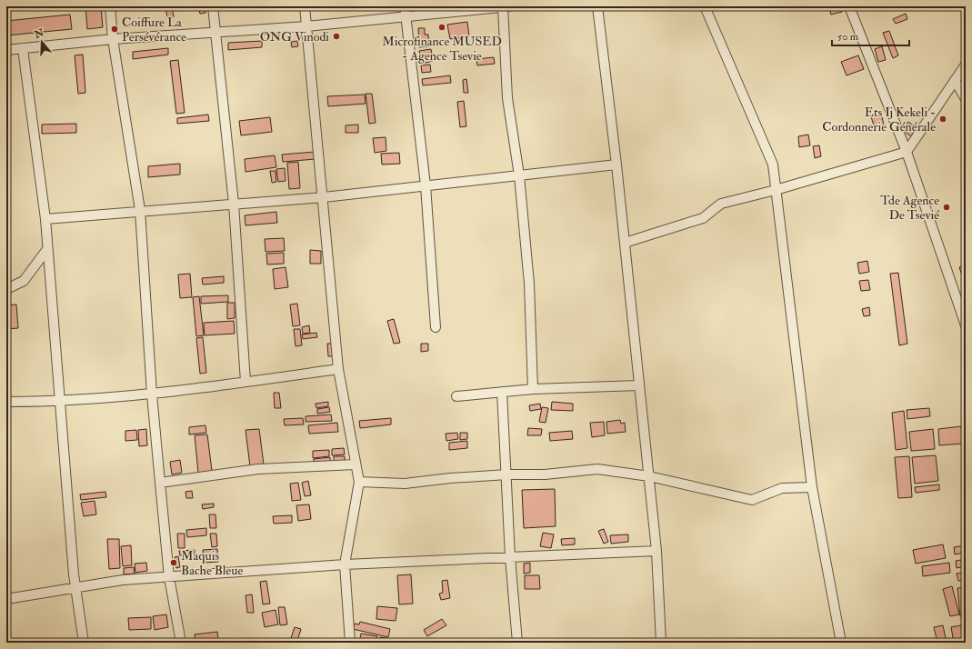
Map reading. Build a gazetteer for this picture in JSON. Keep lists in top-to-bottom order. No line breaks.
{"places":["Microfinance MUSED - Agence Tsevie","Coiffure La Persévérance","ONG Vinodi","Ets Ij Kekeli - Cordonnerie Générale","Tde Agence De Tsevié","Maquis Bache Bleue"],"scale_bar":"50 m","north":"top"}
